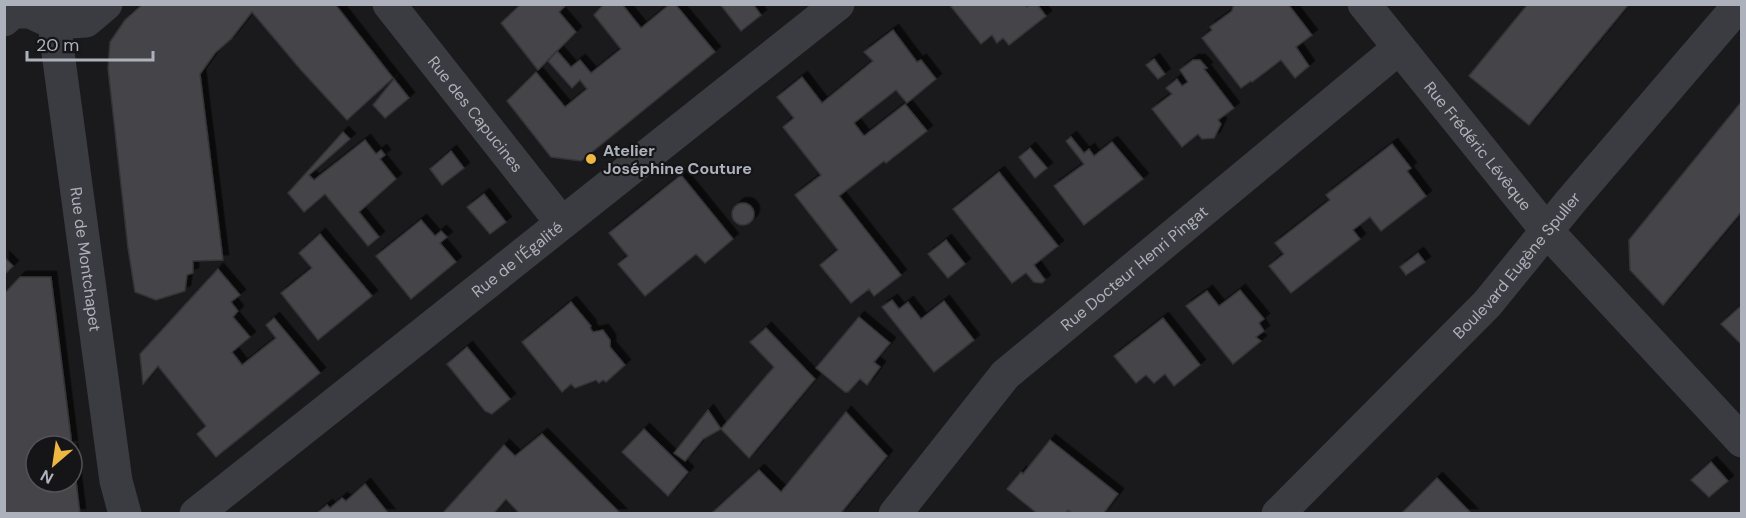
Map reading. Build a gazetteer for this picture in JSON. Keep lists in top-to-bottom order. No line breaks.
{"streets":{"street":["Rue des Capucines","Rue Frédéric Lévêque","Rue de l'Égalité","Rue de Montchapet","Boulevard Eugène Spuller","Rue Docteur Henri Pingat"]},"crossings":[["Rue des Capucines","Rue de l'Égalité"],["Rue Frédéric Lévêque","Boulevard Eugène Spuller"],["Rue Frédéric Lévêque","Rue Docteur Henri Pingat"]],"places":["Atelier Joséphine Couture"],"scale_bar":"20 m","north":"bottom left"}
